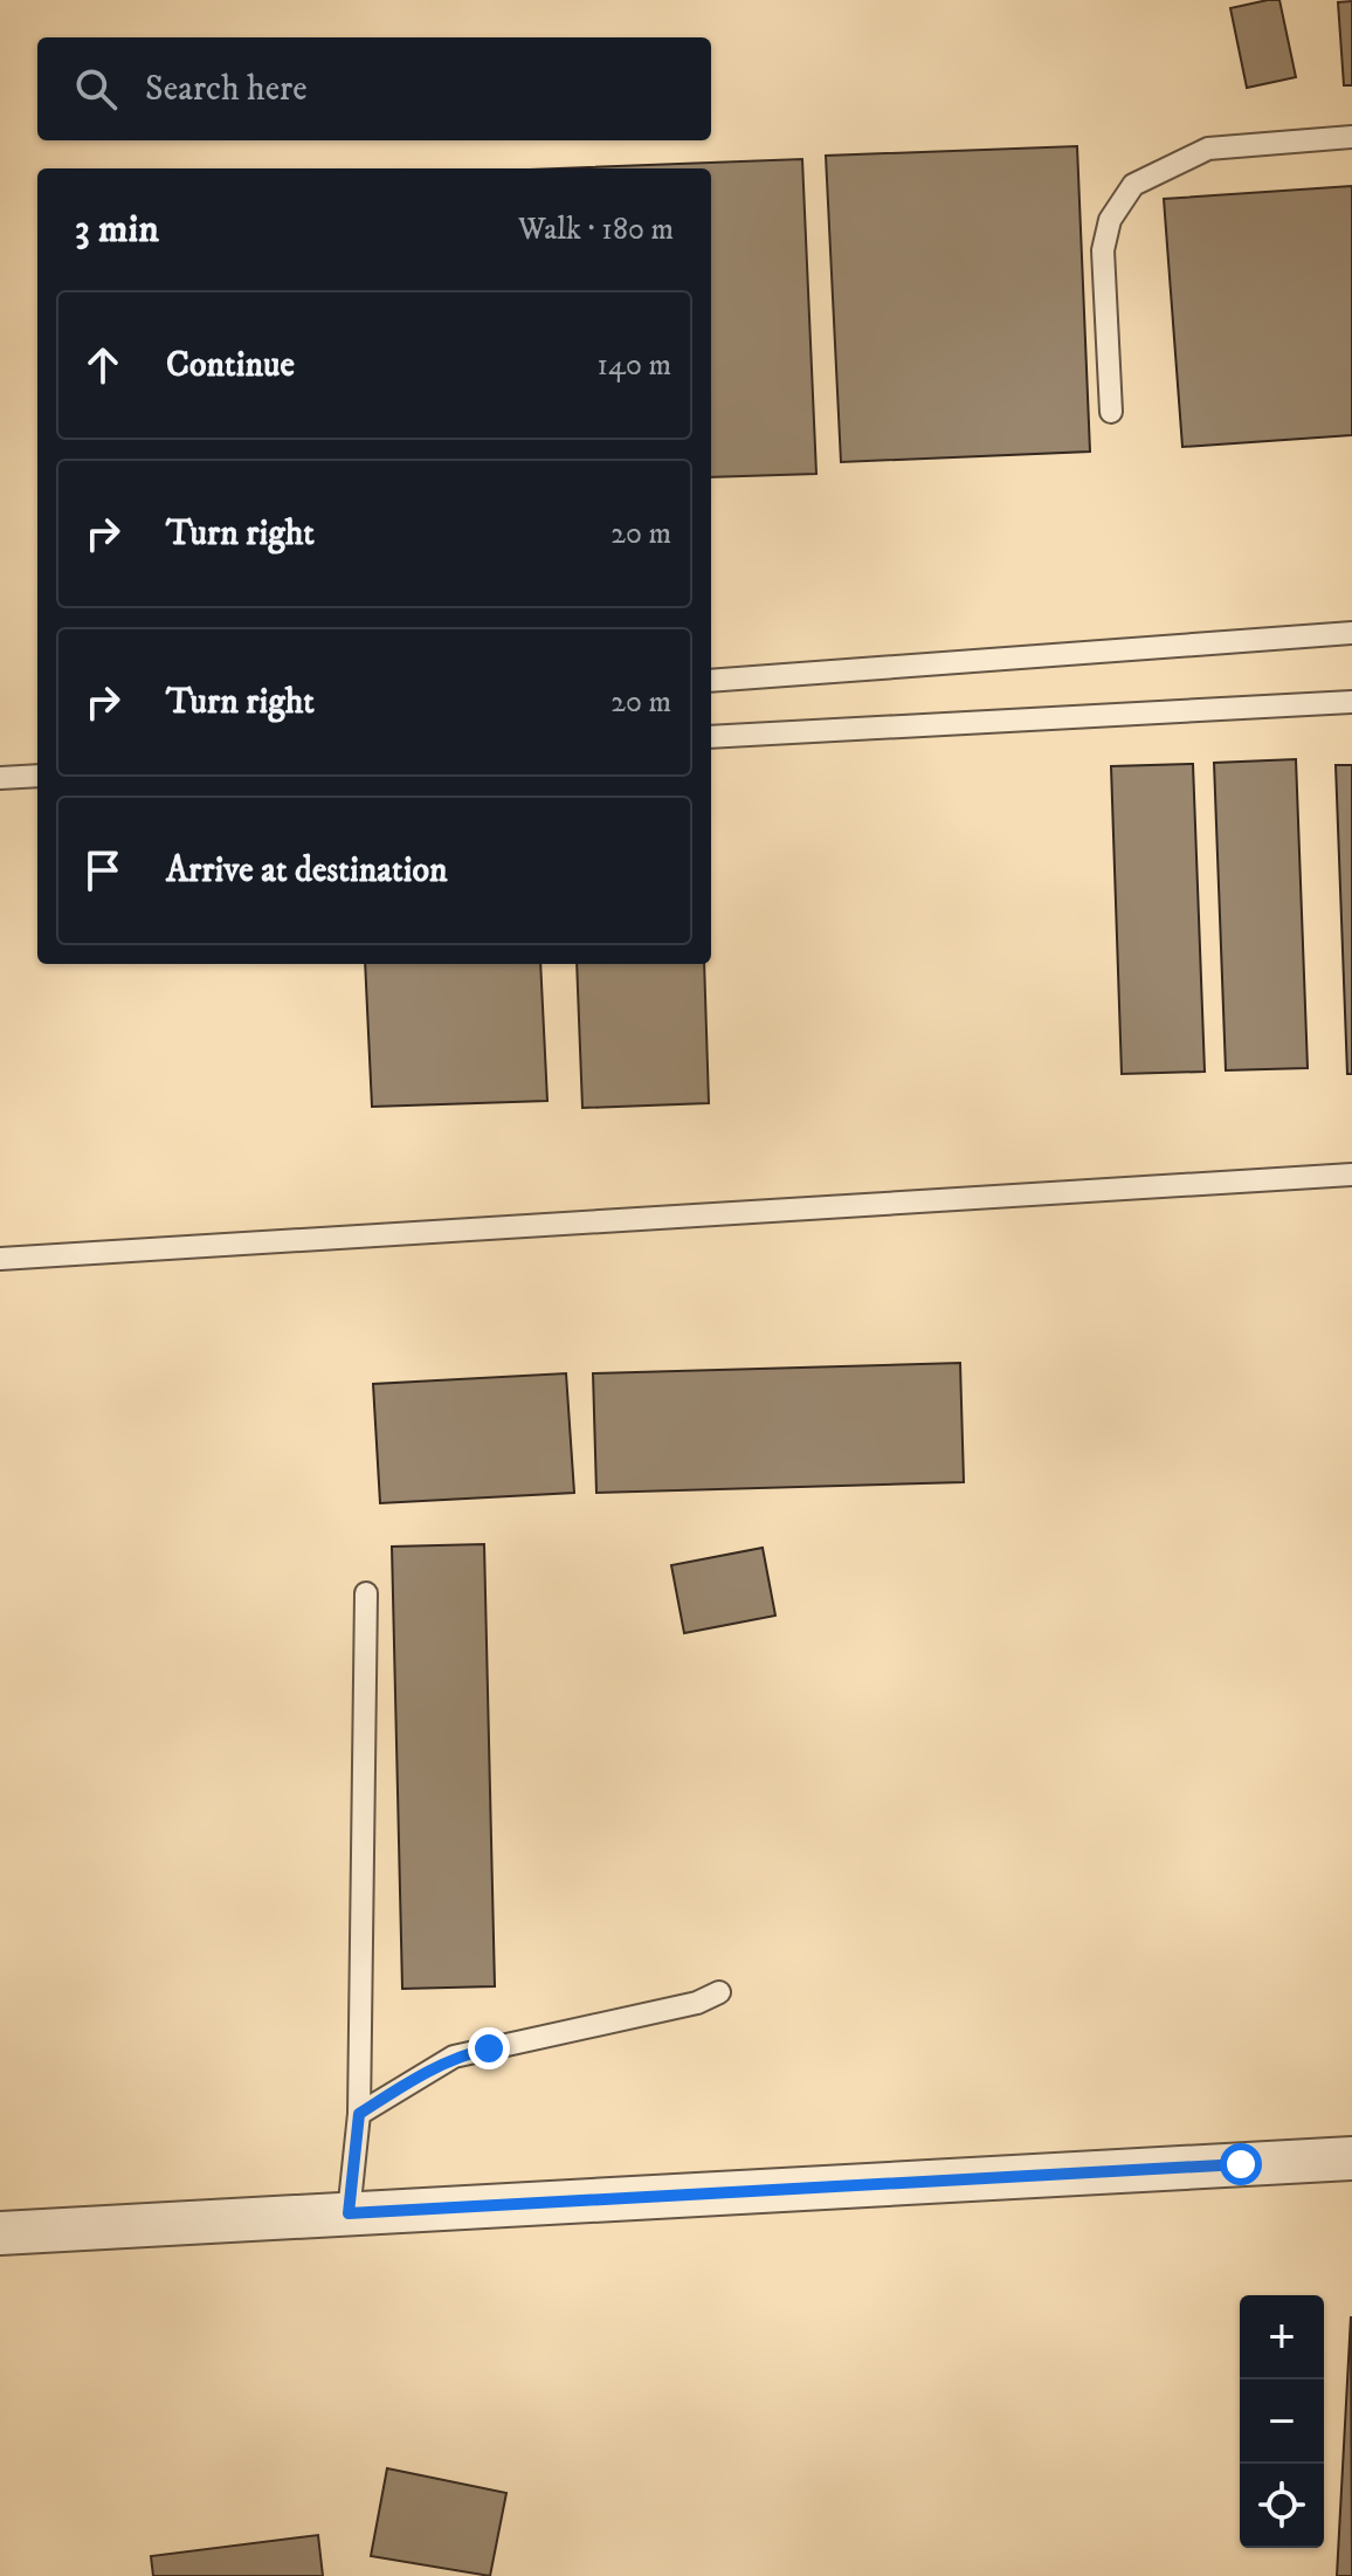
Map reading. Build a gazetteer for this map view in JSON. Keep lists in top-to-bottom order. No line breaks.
{"page":{"search":"Search here","heading":["3 min","Walk · 180 m"],"list":[["Continue","140 m"],["Turn right","20 m"],["Turn right","20 m"],"Arrive at destination"],"map_buttons":["+","−"]}}
